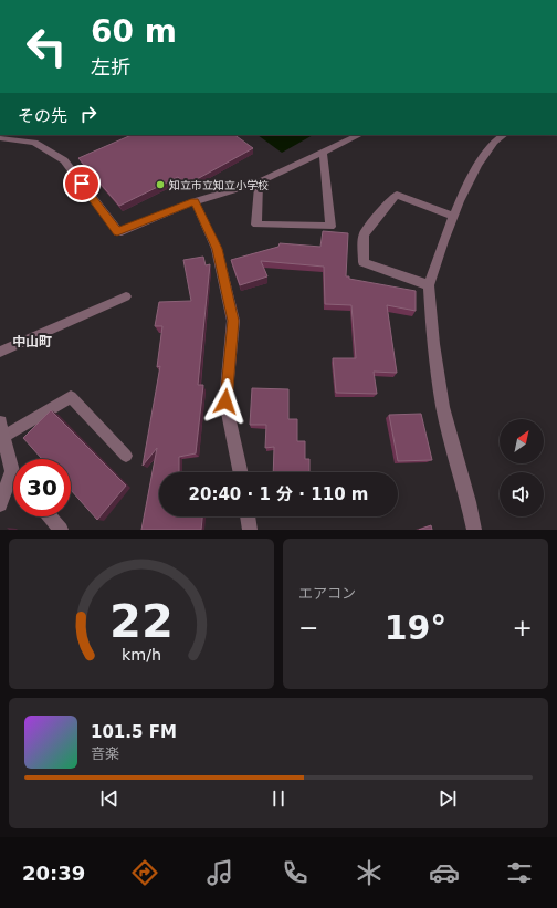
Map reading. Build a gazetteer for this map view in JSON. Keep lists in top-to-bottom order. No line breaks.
{"districts":["中山町"],"places":["知立市立知立小学校"],"north":"top right","page":{"turn":["60 m","左折"],"then":"その先","limit":"30","trip":"20:40 · 1 分 · 110 m","tile":"エアコン","heat":["−","19°","+"],"song":["101.5 FM","音楽"],"tabs":"20:39","gauge":["22","km/h"]}}
